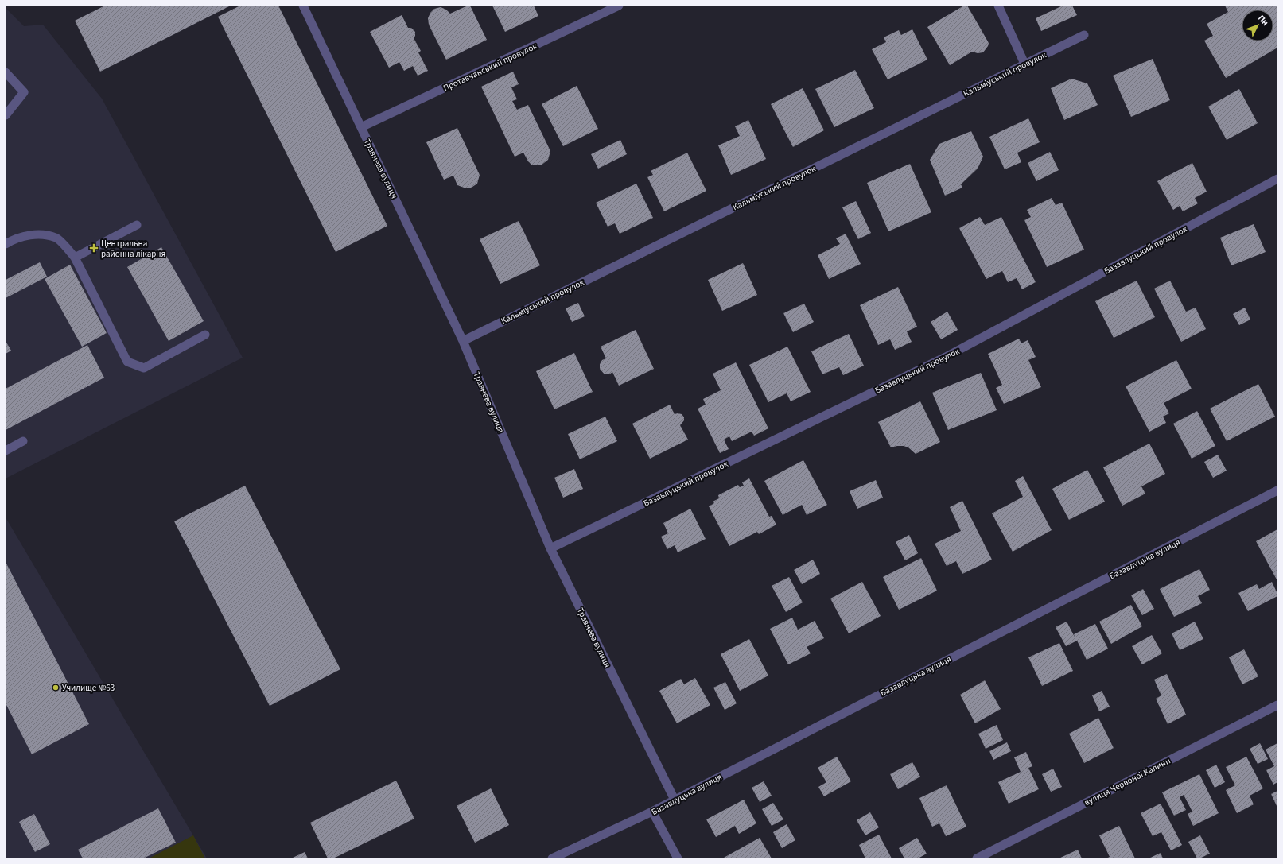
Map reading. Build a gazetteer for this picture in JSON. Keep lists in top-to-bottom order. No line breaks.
{"streets":{"street":["Протавчанський провулок","Кальміуський провулок","Травнева вулиця","Базавлуцький провулок","Базавлуцька вулиця","вулиця Червоної Калини"]},"crossings":[["Протавчанський провулок","Травнева вулиця"],["Кальміуський провулок","Травнева вулиця"],["Травнева вулиця","Базавлуцький провулок"],["Травнева вулиця","Базавлуцька вулиця"]],"places":{"health":["Центральна районна лікарня"],"other":["Училище №63"]},"north":"top right"}
